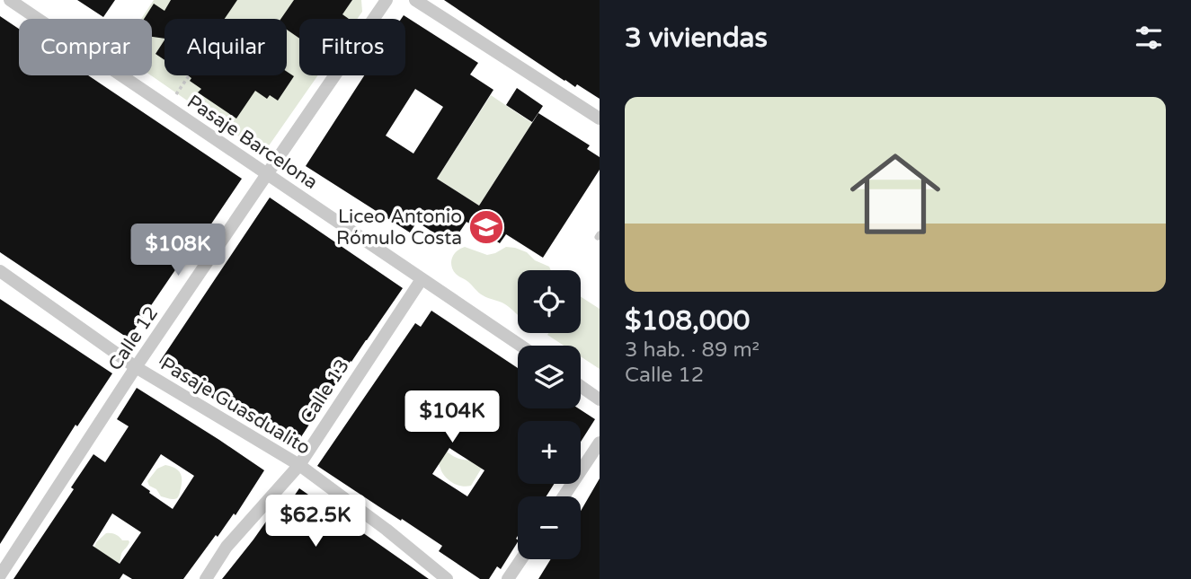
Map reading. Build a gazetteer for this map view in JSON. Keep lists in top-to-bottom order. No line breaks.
{"streets":{"street":["Pasaje Barcelona","Calle 12","Calle 13","Pasaje Guasdualito"]},"crossings":[["Pasaje Barcelona","Calle 12"],["Pasaje Barcelona","Calle 13"],["Calle 12","Pasaje Guasdualito"],["Calle 13","Pasaje Guasdualito"]],"places":{"school or university":["Liceo Antonio Rómulo Costa"]},"page":{"heading":"3 viviendas","chip":["Comprar","Alquilar","Filtros"],"list":[{"name":"$108,000","note":"3 hab. · 89 m² · Calle 12"}],"price":["$108K","$104K","$62.5K"],"map_buttons":["+","−"]}}
